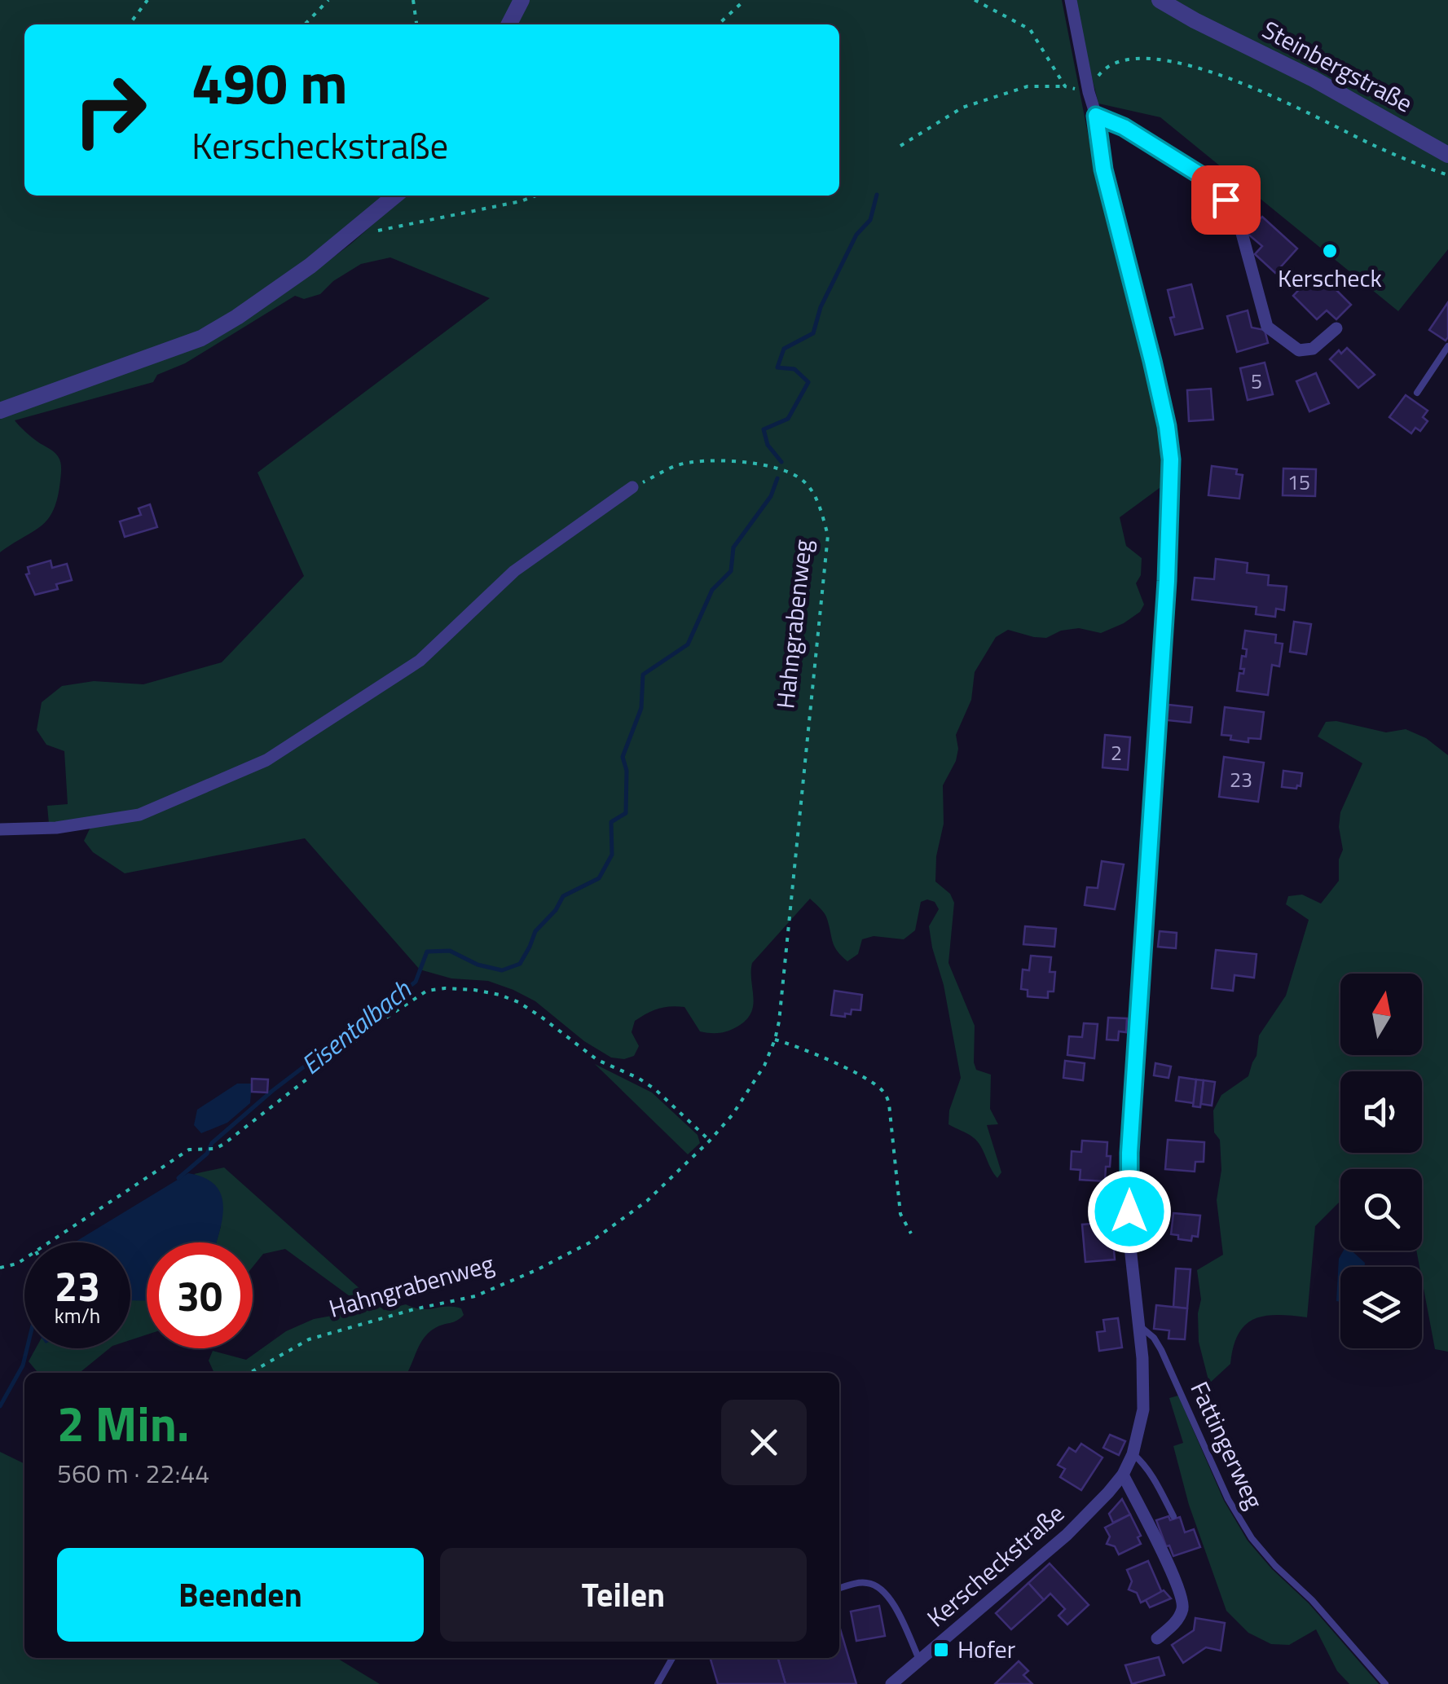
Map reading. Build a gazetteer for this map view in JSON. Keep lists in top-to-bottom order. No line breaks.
{"streets":{"street":["Steinbergstraße","Kerscheckstraße"],"lane":["Fattingerweg"],"path":["Hahngrabenweg"]},"crossings":[["Fattingerweg","Kerscheckstraße"]],"water":["Eisentalbach"],"places":{"other":["Kerscheck"],"transit":["Hofer"]},"house_numbers":["5","15","2","23"],"north":"top","page":{"turn":["490 m","Kerscheckstraße"],"speed":"23 km/h","limit":"30","heading":["2 Min.","560 m · 22:44"],"buttons":["Beenden","Teilen"]}}
